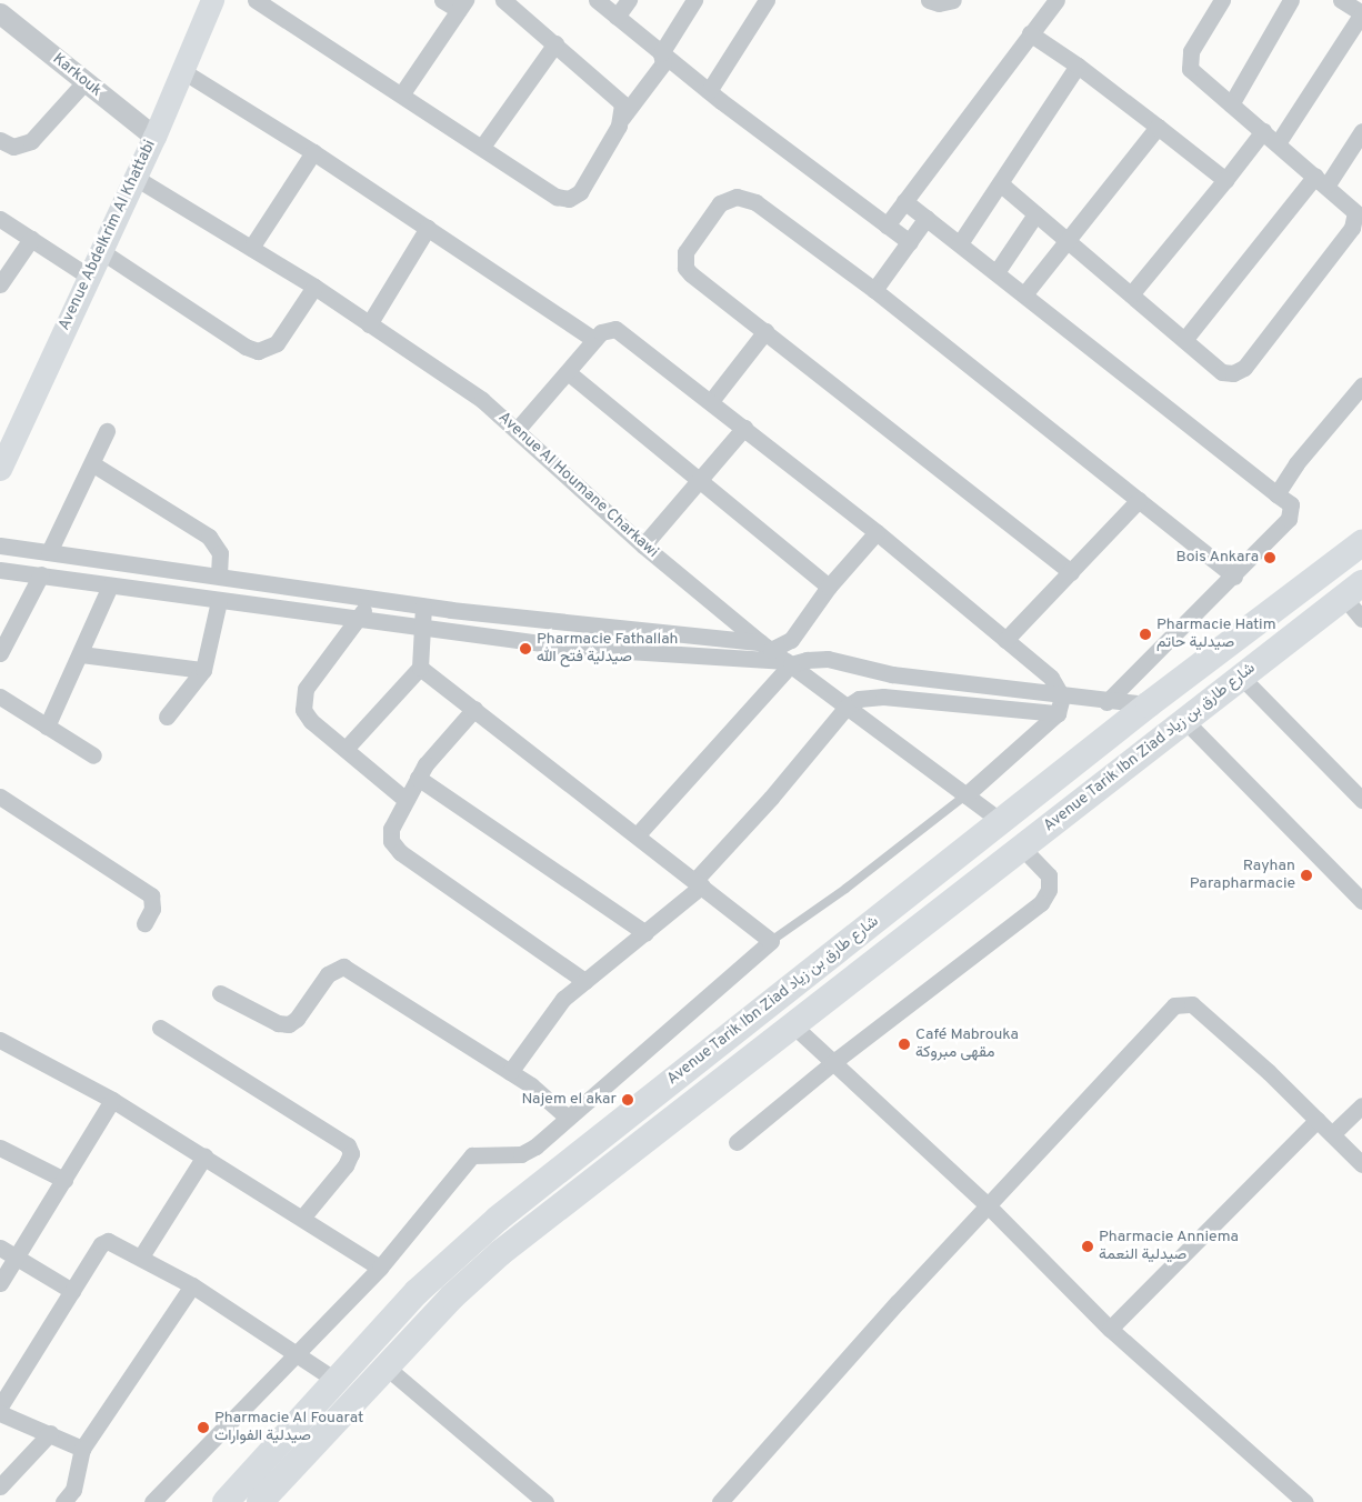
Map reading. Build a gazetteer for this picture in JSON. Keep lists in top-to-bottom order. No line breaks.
{"streets":{"main road":["Avenue Abdelkrim Al Khattabi","Avenue Tarik Ibn Ziad شارع طارق بن زياد"],"street":["Karkouk","Avenue Al Houmane Charkawi"]},"crossings":[["Karkouk","Avenue Abdelkrim Al Khattabi"],["Avenue Abdelkrim Al Khattabi","Avenue Al Houmane Charkawi"],["Avenue Al Houmane Charkawi","Avenue Tarik Ibn Ziad شارع طارق بن زياد"]],"places":["Bois Ankara","Pharmacie Hatim صيدلية حاتم","Pharmacie Fathallah صيدلية فتح الله","Rayhan Parapharmacie","Café Mabrouka مقهى مبروكة","Najem el akar","Pharmacie Anniema صيدلية النعمة","Pharmacie Al Fouarat صيدلية الفوارات"]}
